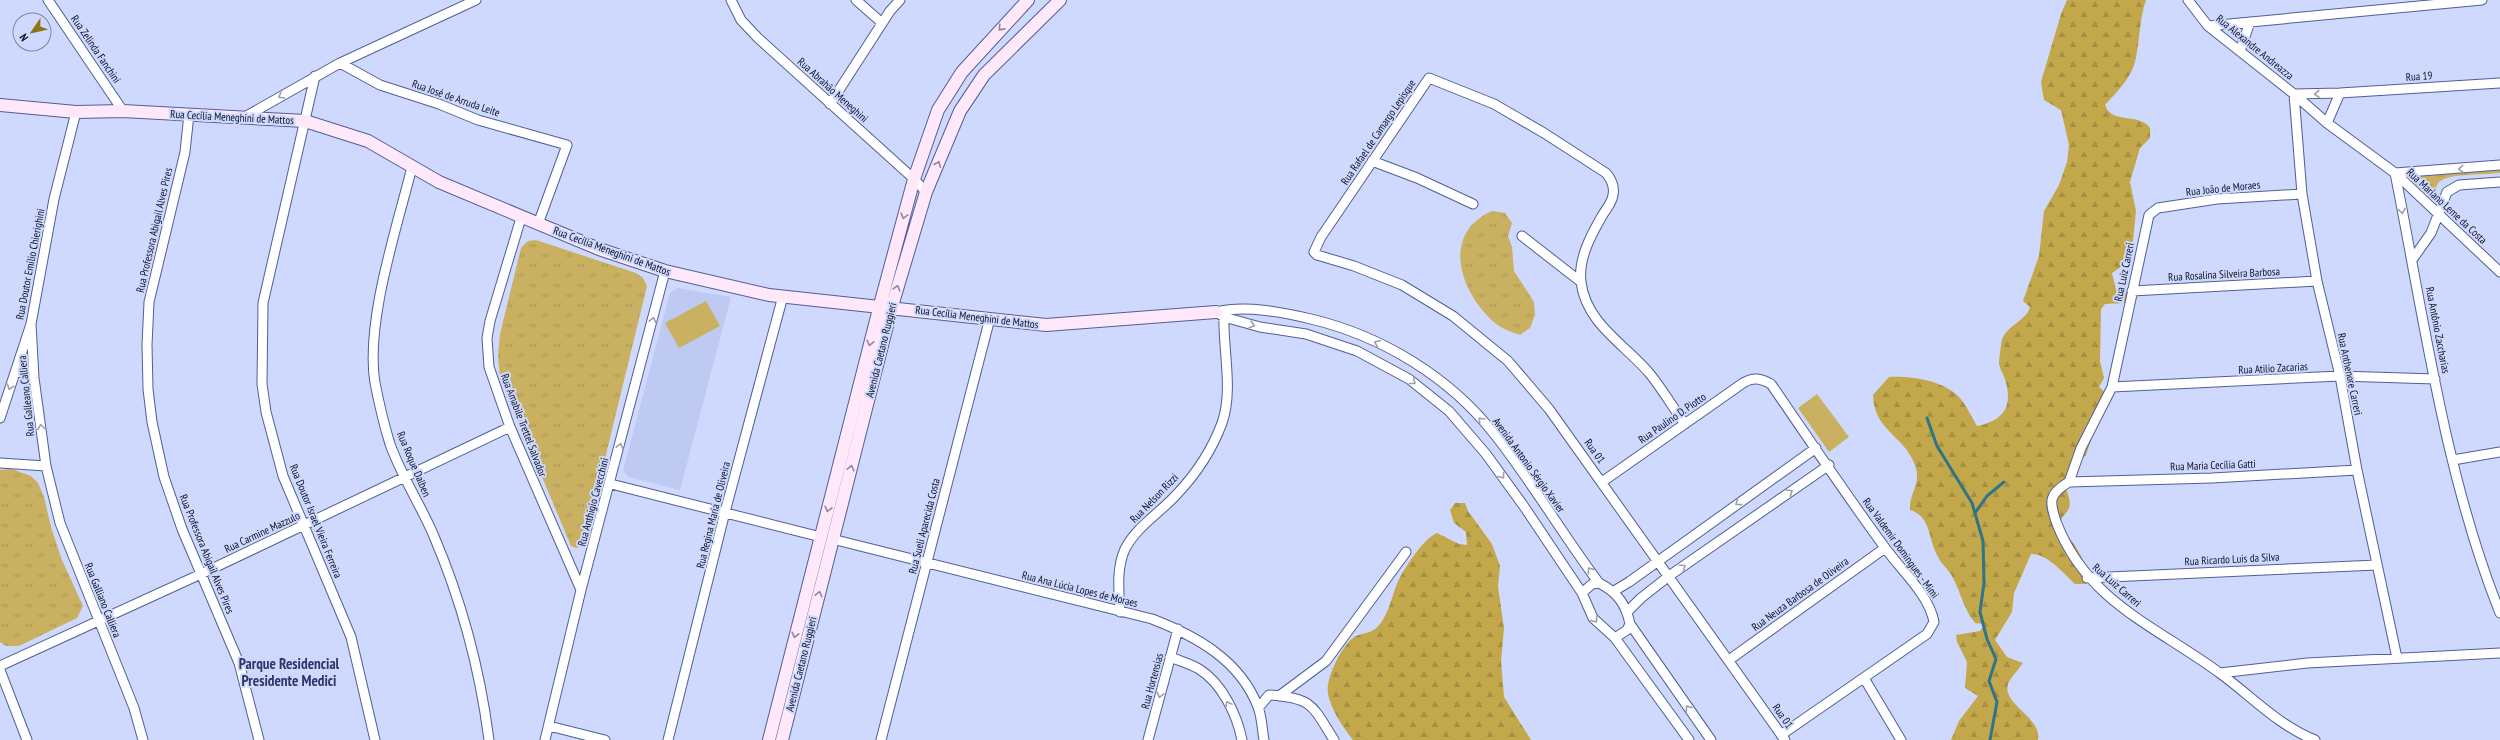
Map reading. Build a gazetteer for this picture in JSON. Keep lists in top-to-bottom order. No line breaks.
{"streets":{"main road":["Rua Cecília Meneghini de Mattos","Avenida Caetano Ruggieri"],"street":["Rua Alexandre Andreazza","Rua Zelinda Fanchini","Rua 19","Rua Abrahão Meneghini","Rua José de Arruda Leite","Rua Rafael de Camargo Lepisque","Rua João de Moraes","Rua Mariano Leme da Costa","Rua Professora Abigail Alves Pires","Rua Doutor Emílio Chierighini","Rua Luiz Carreri","Rua Rosalina Silveira Barbosa","Rua Antônio Zaccharias","Rua Atilio Zacarias","Rua Anthenore Carreri","Rua Galleano Calliera","Rua Paulino D. Piotto","Rua Amabile Trettel Salvador","Rua 01","Rua Roque Dalben","Avenida Antonio Sérgio Xavier","Rua Maria Cecília Gatti","Rua Nelson Rizzi","Rua Anthigio Cavecchini","Rua Regina Maria de Oliveira","Rua Doutor Israel Vieira Ferreira","Rua Sueli Aparecida Costa","Rua Carmine Mazzulo","Rua Valdemir Domingues - Mimi","Rua Ricardo Luis da Silva","Rua Ana Lúcia Lopes de Moraes","Rua Neuza Barbosa de Oliveira","Rua Galliano Calliera","Rua Hortensias"]},"crossings":[["Rua Alexandre Andreazza","Rua 19"],["Rua Alexandre Andreazza","Rua Anthenore Carreri"],["Rua Zelinda Fanchini","Rua Cecília Meneghini de Mattos"],["Rua 19","Rua Anthenore Carreri"],["Rua Abrahão Meneghini","Avenida Caetano Ruggieri"],["Rua José de Arruda Leite","Rua Cecília Meneghini de Mattos"],["Rua Cecília Meneghini de Mattos","Rua Professora Abigail Alves Pires"],["Rua Cecília Meneghini de Mattos","Rua Doutor Emílio Chierighini"],["Rua Cecília Meneghini de Mattos","Avenida Caetano Ruggieri"],["Rua Cecília Meneghini de Mattos","Rua Amabile Trettel Salvador"],["Rua Cecília Meneghini de Mattos","Rua Roque Dalben"],["Rua Cecília Meneghini de Mattos","Avenida Antonio Sérgio Xavier"],["Rua Cecília Meneghini de Mattos","Rua Nelson Rizzi"],["Rua Cecília Meneghini de Mattos","Rua Anthigio Cavecchini"],["Rua Cecília Meneghini de Mattos","Rua Regina Maria de Oliveira"],["Rua Cecília Meneghini de Mattos","Rua Doutor Israel Vieira Ferreira"],["Rua Cecília Meneghini de Mattos","Rua Sueli Aparecida Costa"],["Rua Rafael de Camargo Lepisque","Rua Paulino D. Piotto"],["Rua Rafael de Camargo Lepisque","Rua 01"],["Rua João de Moraes","Rua Luiz Carreri"],["Rua João de Moraes","Rua Anthenore Carreri"],["Rua Mariano Leme da Costa","Rua Antônio Zaccharias"],["Rua Professora Abigail Alves Pires","Rua Carmine Mazzulo"],["Rua Doutor Emílio Chierighini","Rua Galleano Calliera"],["Rua Luiz Carreri","Rua Rosalina Silveira Barbosa"],["Rua Luiz Carreri","Rua Atilio Zacarias"],["Rua Luiz Carreri","Rua Maria Cecília Gatti"],["Rua Luiz Carreri","Rua Ricardo Luis da Silva"],["Rua Rosalina Silveira Barbosa","Rua Anthenore Carreri"],["Rua Antônio Zaccharias","Rua Atilio Zacarias"],["Avenida Caetano Ruggieri","Rua Ana Lúcia Lopes de Moraes"],["Rua Atilio Zacarias","Rua Anthenore Carreri"],["Rua Anthenore Carreri","Rua Maria Cecília Gatti"],["Rua Anthenore Carreri","Rua Ricardo Luis da Silva"],["Rua Galleano Calliera","Rua Galliano Calliera"],["Rua Paulino D. Piotto","Rua 01"],["Rua Paulino D. Piotto","Rua Valdemir Domingues - Mimi"],["Rua Amabile Trettel Salvador","Rua Anthigio Cavecchini"],["Rua Amabile Trettel Salvador","Rua Carmine Mazzulo"],["Rua 01","Rua Valdemir Domingues - Mimi"],["Rua 01","Rua Neuza Barbosa de Oliveira"],["Rua Roque Dalben","Rua Carmine Mazzulo"],["Avenida Antonio Sérgio Xavier","Rua Nelson Rizzi"],["Rua Nelson Rizzi","Rua Ana Lúcia Lopes de Moraes"],["Rua Anthigio Cavecchini","Rua Ana Lúcia Lopes de Moraes"],["Rua Regina Maria de Oliveira","Rua Ana Lúcia Lopes de Moraes"],["Rua Doutor Israel Vieira Ferreira","Rua Carmine Mazzulo"],["Rua Sueli Aparecida Costa","Rua Ana Lúcia Lopes de Moraes"],["Rua Carmine Mazzulo","Rua Galliano Calliera"],["Rua Valdemir Domingues - Mimi","Rua Neuza Barbosa de Oliveira"],["Rua Ana Lúcia Lopes de Moraes","Rua Hortensias"]],"one_way":["Rua Galleano Calliera","Rua Anthigio Cavecchini","Rua Hortensias"],"districts":["Parque Residencial Presidente Medici"],"north":"bottom left"}
